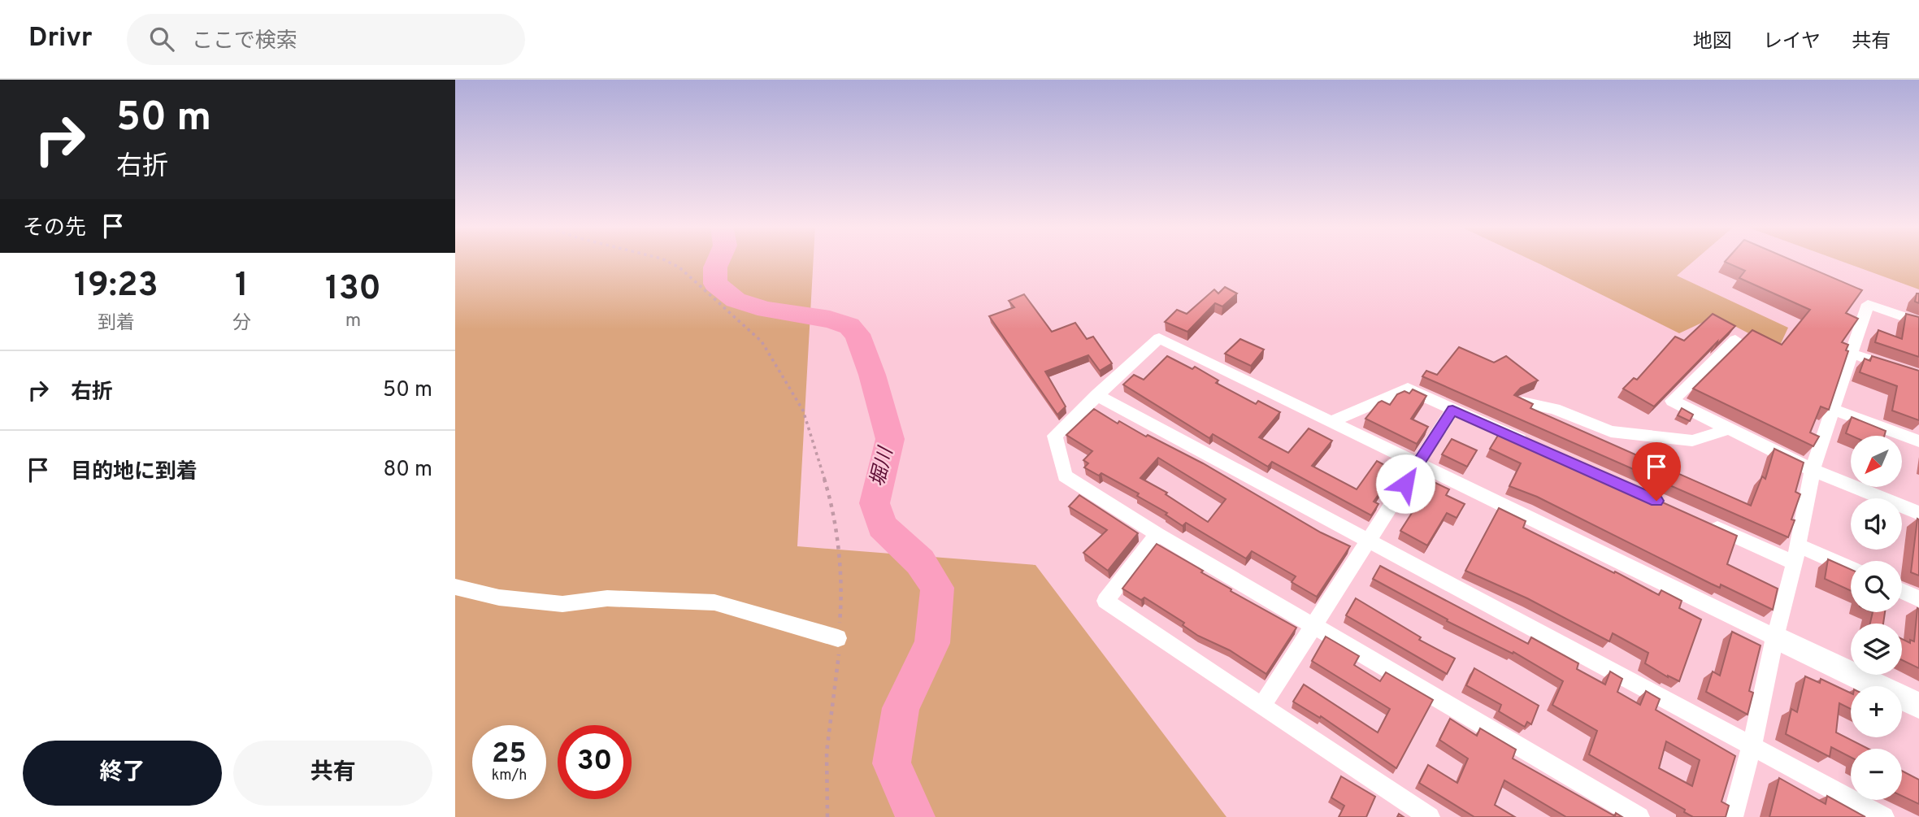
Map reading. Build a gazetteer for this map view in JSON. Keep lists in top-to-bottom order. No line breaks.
{"water":["堀川"],"north":"bottom left","page":{"header":"Drivr","search":"ここで検索","nav":["地図","レイヤ","共有"],"turn":["50 m","右折"],"then":"その先","eta":["19:23","到着","1","分","130","m"],"list":[{"name":"右折","value":"50 m"},{"name":"目的地に到着","value":"80 m"}],"map_buttons":["+","−"],"speed":"25 km/h","limit":"30","buttons":["終了","共有"]}}
